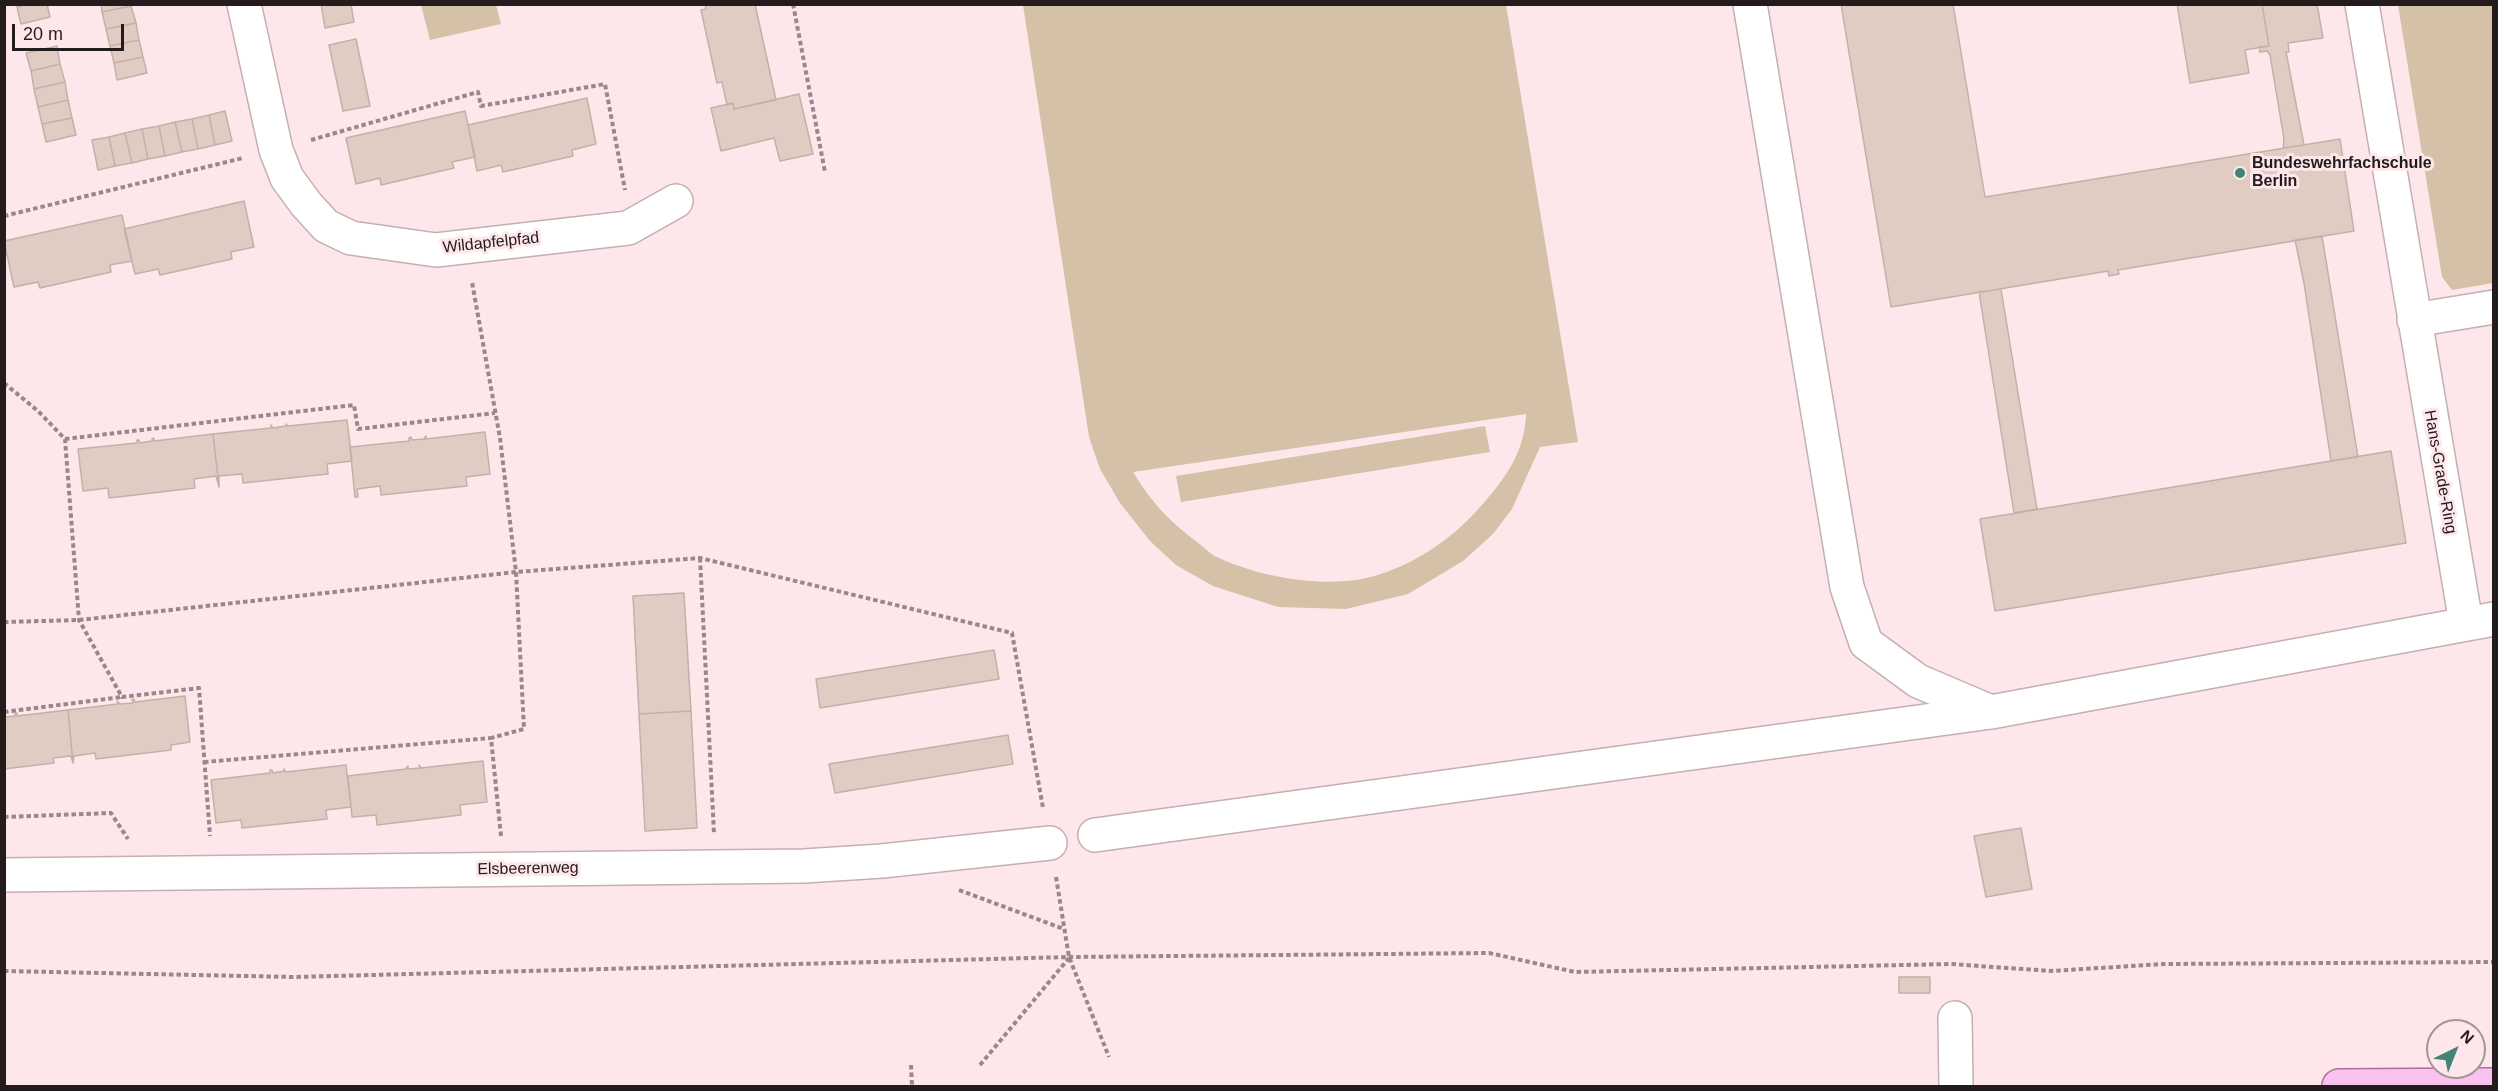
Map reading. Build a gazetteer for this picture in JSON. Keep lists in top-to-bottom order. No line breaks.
{"streets":{"street":["Wildapfelpfad","Hans-Grade-Ring","Elsbeerenweg"]},"places":["Bundeswehrfachschule Berlin"],"scale_bar":"20 m","north":"top right"}
